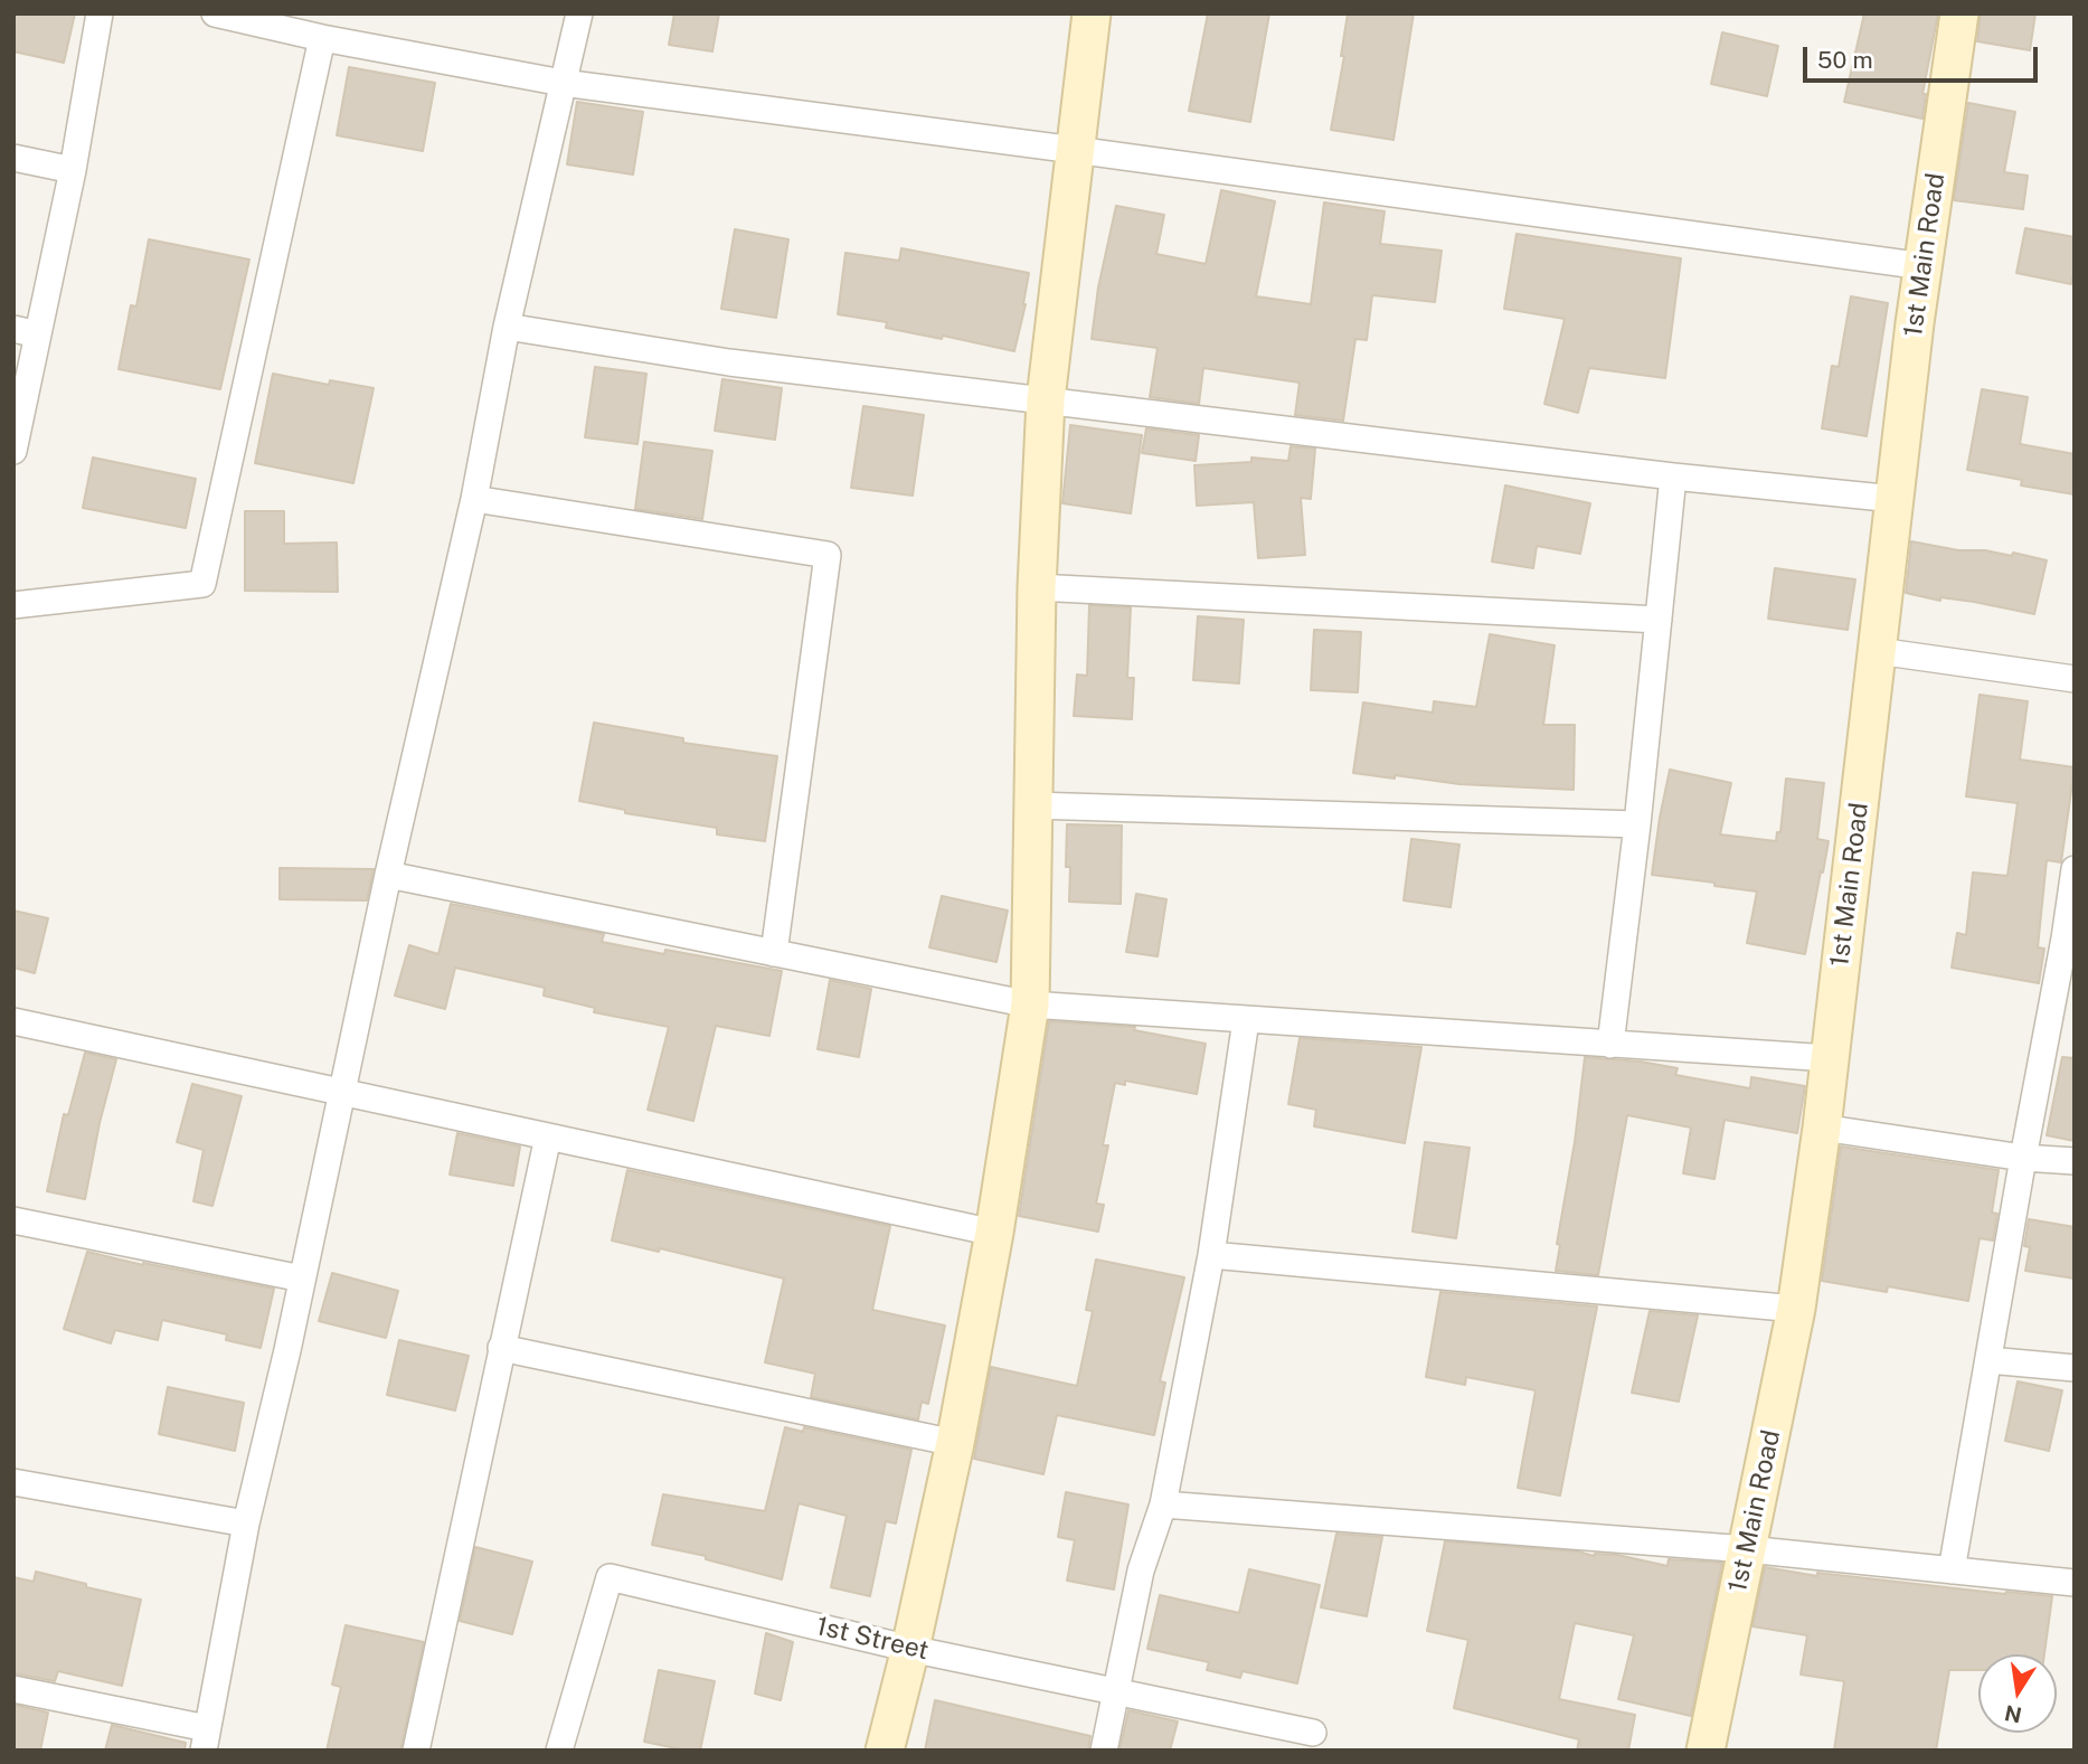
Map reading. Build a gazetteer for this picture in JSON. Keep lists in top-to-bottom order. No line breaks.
{"streets":{"street":["1st Main Road","1st Street"]},"scale_bar":"50 m","north":"bottom"}
